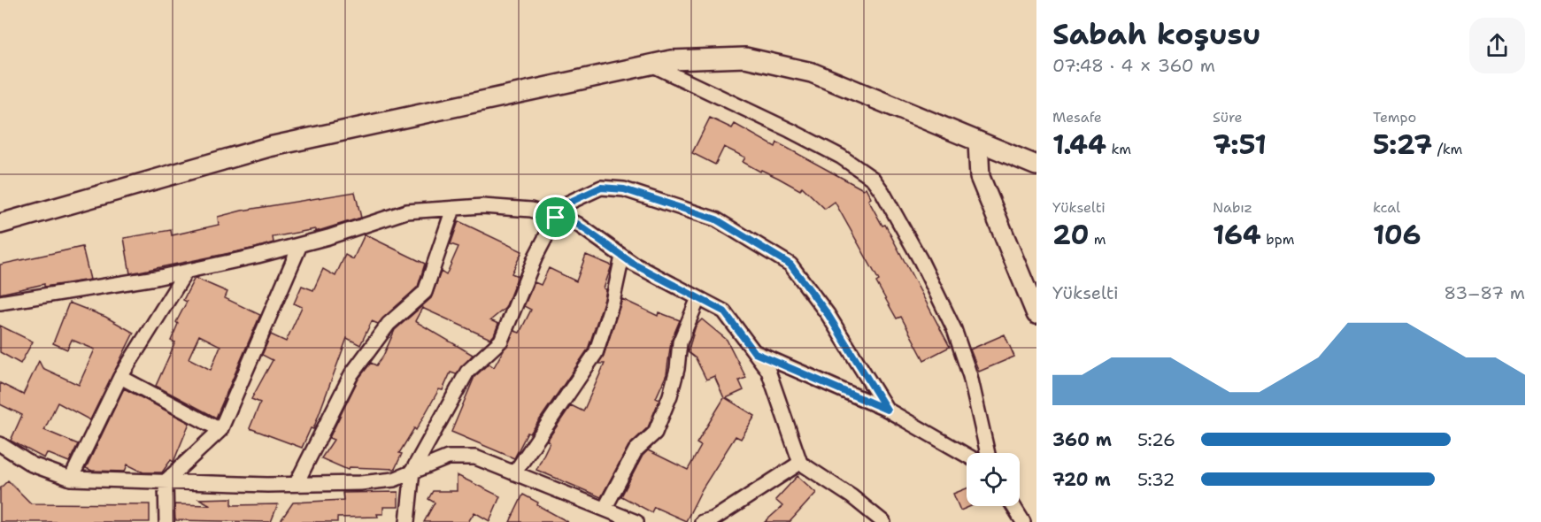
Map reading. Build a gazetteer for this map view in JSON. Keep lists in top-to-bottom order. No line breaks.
{"page":{"heading":["Sabah koşusu","07:48 · 4 × 360 m"],"stats":[["Mesafe","1.44 km"],["Süre","7:51"],["Tempo","5:27 /km"],["Yükselti","20 m"],["Nabız","164 bpm"],["kcal","106"]],"chart":["Yükselti","83–87 m"],"list":[{"name":"360 m","note":"5:26"},{"name":"720 m","note":"5:32"}]}}
